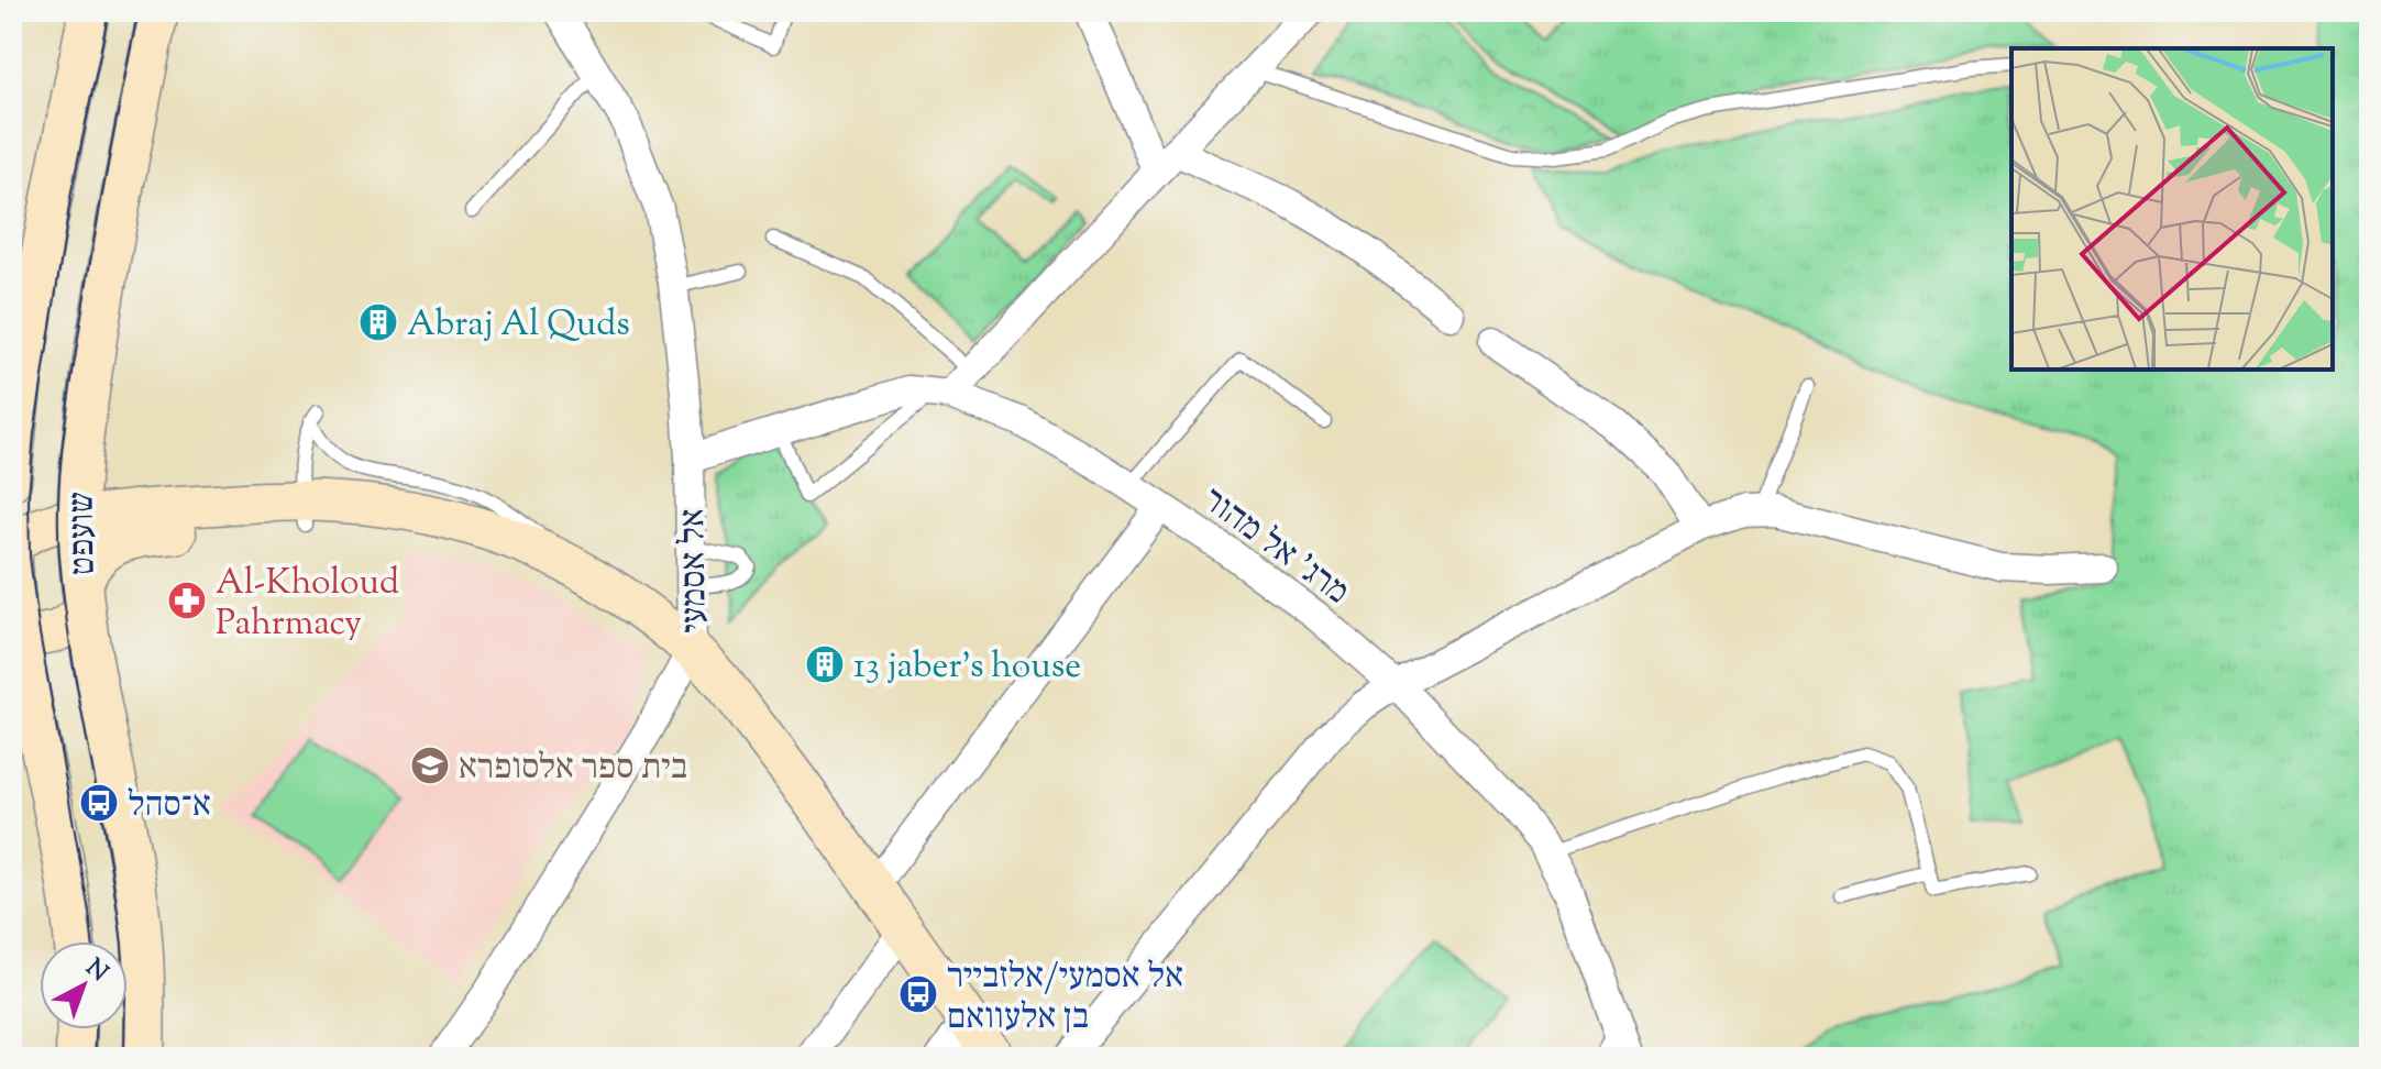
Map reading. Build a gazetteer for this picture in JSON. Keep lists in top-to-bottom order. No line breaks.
{"streets":{"street":["שועפט","מרג' אל מהור","אל אסמעי"]},"crossings":[["מרג' אל מהור","אל אסמעי"]],"places":{"building":["Abraj Al Quds","13 jaber's house"],"pharmacy":["Al-Kholoud Pahrmacy"],"school or university":["בית ספר אלסופרא"],"bus stop":["א־סהל","אל אסמעי/אלזבייר בן אלעוואם"]},"north":"top right"}
